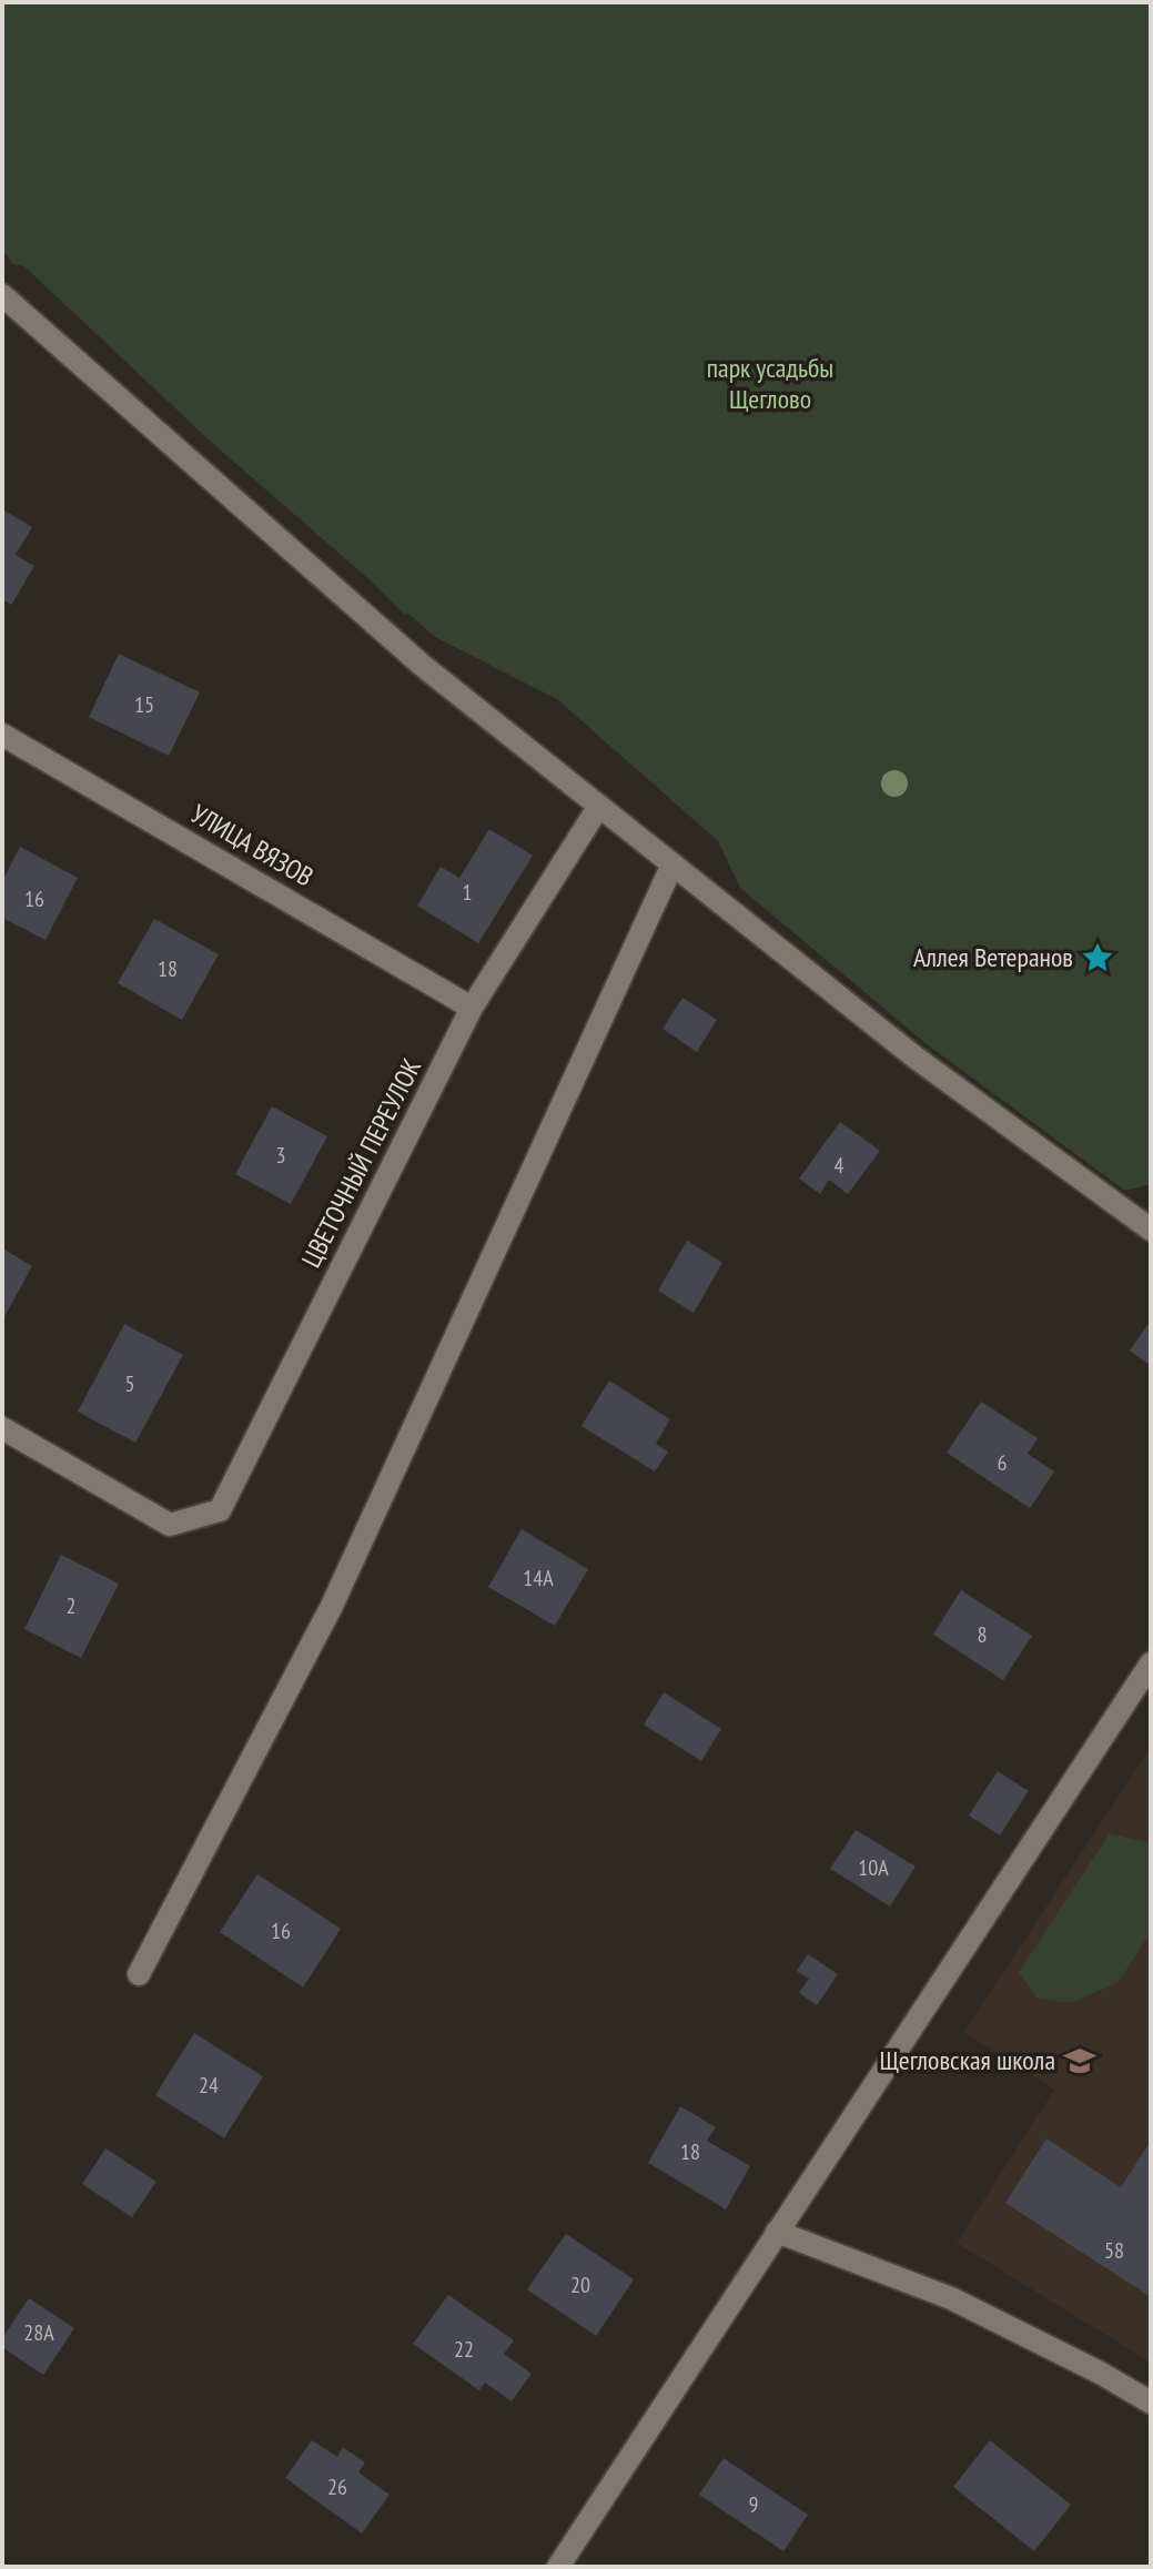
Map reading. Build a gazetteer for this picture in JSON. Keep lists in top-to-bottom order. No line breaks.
{"streets":{"street":["УЛИЦА ВЯЗОВ","ЦВЕТОЧНЫЙ ПЕРЕУЛОК"]},"crossings":[["УЛИЦА ВЯЗОВ","ЦВЕТОЧНЫЙ ПЕРЕУЛОК"]],"parks":["парк усадьбы Щеглово"],"places":{"place":["Аллея Ветеранов"],"school or university":["Щегловская школа"]},"house_numbers":["15","1","16","18","3","4","5","6","14А","2","8","10А","16","24","18","58","20","28А","22","26","9"]}
